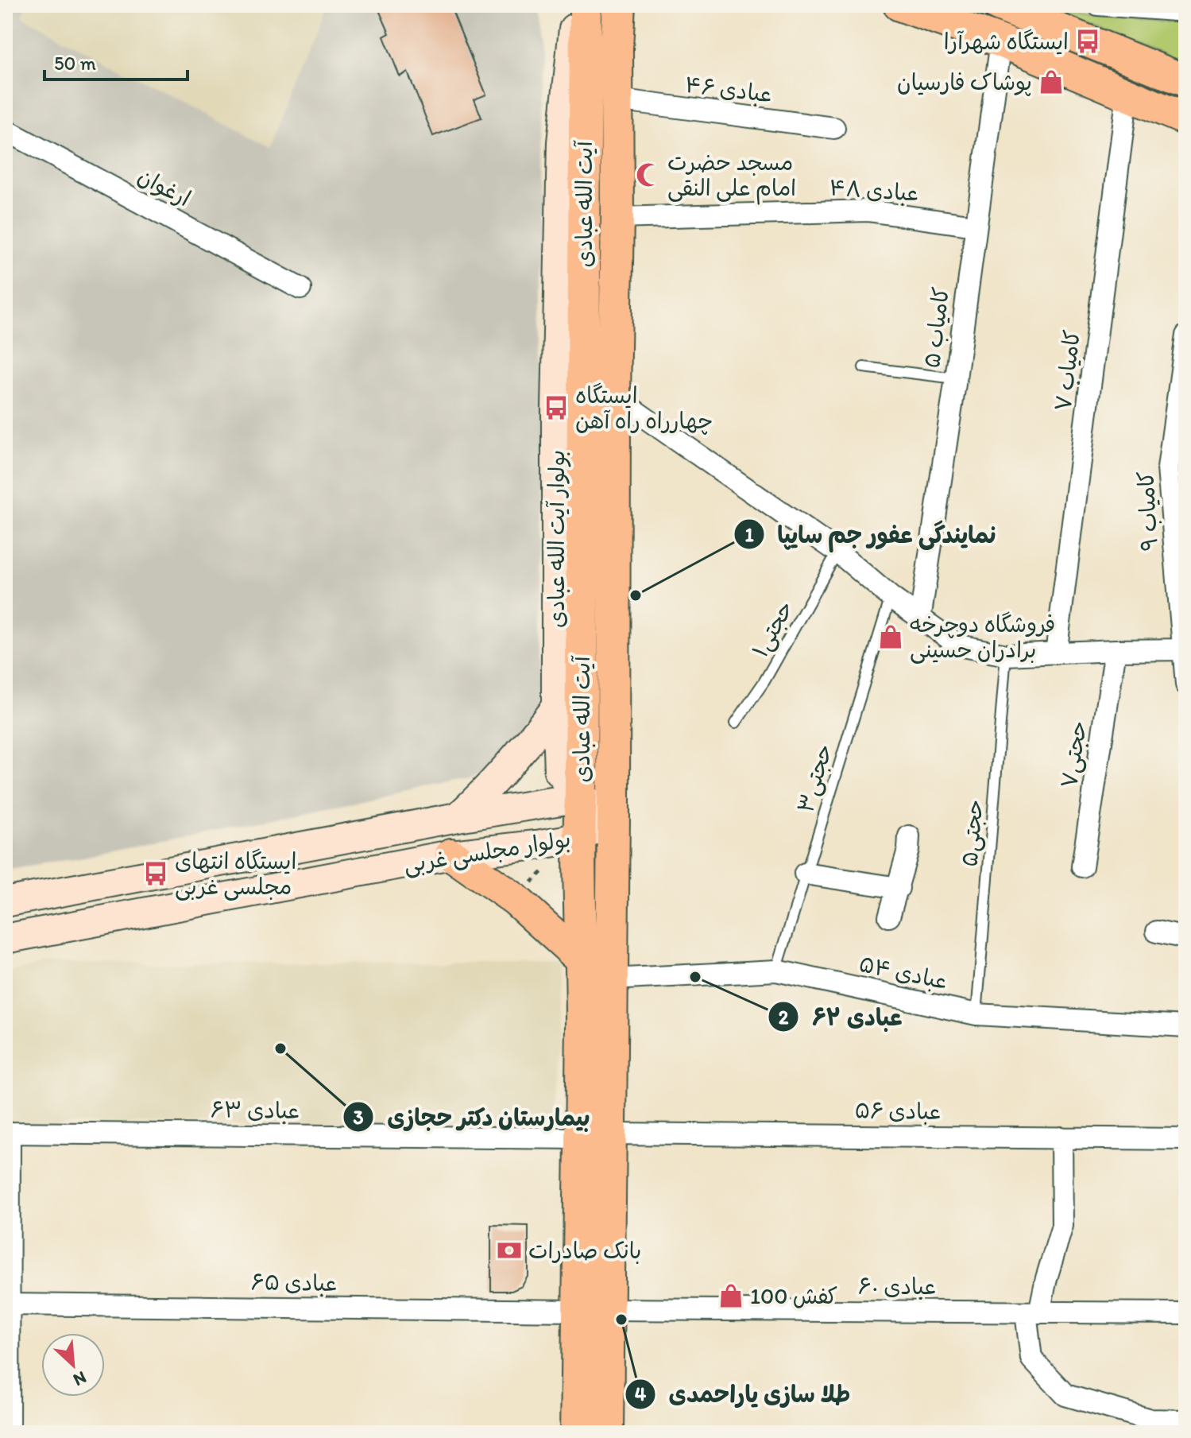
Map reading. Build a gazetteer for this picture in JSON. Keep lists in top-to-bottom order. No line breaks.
{"streets":{"main road":["آیت الله عبادی","بولوار آیت الله عبادی","بولوار مجلسی غربی"],"street":["عبادی ۴۶","ارغوان","عبادی ۴۸","کامیاب ۵","کامیاب ۷","کامیاب ۹","حجتی۷","عبادی ۵۴","عبادی ۶۳","عبادی ۵۶","عبادی ۶۵","عبادی ۶۰"],"lane":["حجتی۱","حجتی۳","حجتی۵"]},"crossings":[["عبادی ۴۶","آیت الله عبادی"],["عبادی ۴۸","آیت الله عبادی"],["عبادی ۴۸","کامیاب ۵"],["آیت الله عبادی","بولوار آیت الله عبادی"],["آیت الله عبادی","بولوار مجلسی غربی"],["آیت الله عبادی","عبادی ۵۴"],["آیت الله عبادی","عبادی ۶۳"],["آیت الله عبادی","عبادی ۵۶"],["آیت الله عبادی","عبادی ۶۵"],["آیت الله عبادی","عبادی ۶۰"],["بولوار آیت الله عبادی","بولوار مجلسی غربی"],["حجتی۳","عبادی ۵۴"],["حجتی۵","عبادی ۵۴"],["عبادی ۶۳","عبادی ۵۶"],["عبادی ۶۵","عبادی ۶۰"]],"places":{"bus stop":["ایستگاه شهرآرا","ایستگاه چهارراه راه آهن","ایستگاه انتهای مجلسی غربی"],"shop":["پوشاک فارسیان","فروشگاه دوچرخه برادران حسینی","کفش 100"],"mosque":["مسجد حضرت امام علی النقی"],"other":["نمایندگی عفور جم سایپا","عبادی ۶۲","بیمارستان دکتر حجازی","طلا سازی یاراحمدی"],"bank":["بانک صادرات"]},"scale_bar":"50 m","north":"bottom right"}
